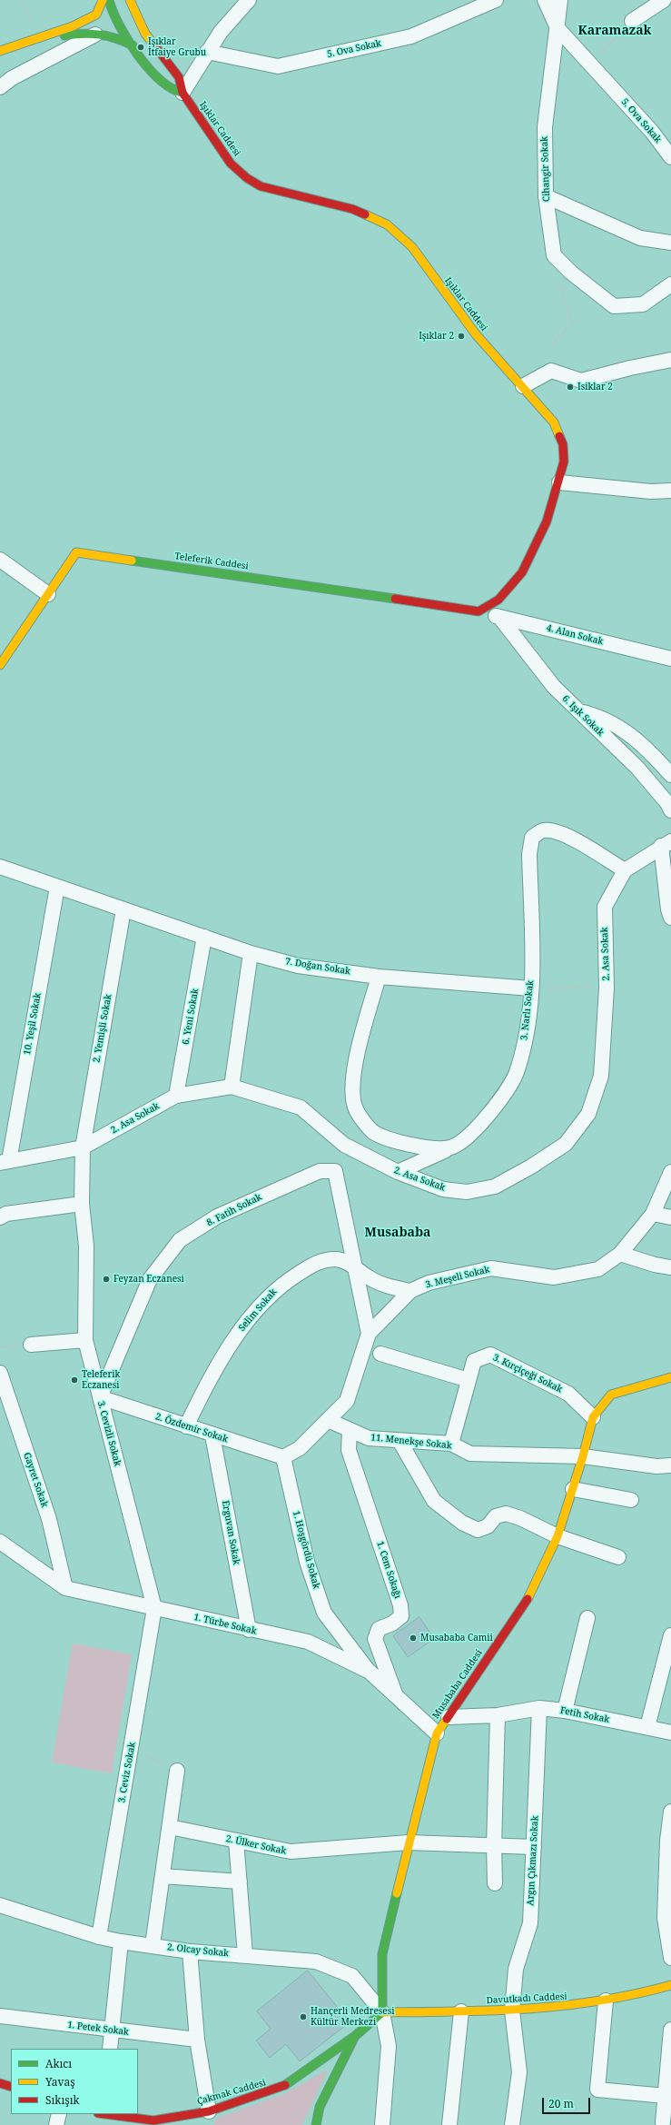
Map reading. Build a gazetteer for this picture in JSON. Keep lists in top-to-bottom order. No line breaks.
{"streets":{"main road":["Işıklar Caddesi","Teleferik Caddesi","Musababa Caddesi","Davutkadı Caddesi","Çakmak Caddesi"],"street":["5. Ova Sokak","Cihangir Sokak","4. Alan Sokak","6. Işık Sokak","2. Asa Sokak","7. Doğan Sokak","3. Narlı Sokak","6. Yeni Sokak","10. Yeşil Sokak","2. Yemişli Sokak","8. Fatih Sokak","3. Meşeli Sokak","Selim Sokak","3. Kırçiçeği Sokak","2. Özdemir Sokak","3. Cevizli Sokak","11. Menekşe Sokak","Gayret Sokak","Erguvan Sokak","1. Hoşgördü Sokak","1. Cem Sokağı","1. Türbe Sokak","Fetih Sokak","3. Ceviz Sokak","2. Ülker Sokak","Argın Çıkmazı Sokak","2. Olcay Sokak","1. Petek Sokak"]},"crossings":[["5. Ova Sokak","Cihangir Sokak"],["Işıklar Caddesi","Teleferik Caddesi"],["Işıklar Caddesi","4. Alan Sokak"],["Teleferik Caddesi","4. Alan Sokak"],["4. Alan Sokak","6. Işık Sokak"],["2. Asa Sokak","3. Narlı Sokak"],["2. Asa Sokak","6. Yeni Sokak"],["2. Asa Sokak","10. Yeşil Sokak"],["2. Asa Sokak","2. Yemişli Sokak"],["2. Asa Sokak","3. Cevizli Sokak"],["7. Doğan Sokak","3. Narlı Sokak"],["7. Doğan Sokak","6. Yeni Sokak"],["7. Doğan Sokak","10. Yeşil Sokak"],["7. Doğan Sokak","2. Yemişli Sokak"],["2. Yemişli Sokak","3. Cevizli Sokak"],["8. Fatih Sokak","Selim Sokak"],["8. Fatih Sokak","2. Özdemir Sokak"],["8. Fatih Sokak","3. Cevizli Sokak"],["3. Meşeli Sokak","Selim Sokak"],["Selim Sokak","2. Özdemir Sokak"],["3. Kırçiçeği Sokak","11. Menekşe Sokak"],["3. Kırçiçeği Sokak","Musababa Caddesi"],["2. Özdemir Sokak","3. Cevizli Sokak"],["2. Özdemir Sokak","Erguvan Sokak"],["2. Özdemir Sokak","1. Hoşgördü Sokak"],["3. Cevizli Sokak","1. Türbe Sokak"],["3. Cevizli Sokak","3. Ceviz Sokak"],["11. Menekşe Sokak","1. Cem Sokağı"],["11. Menekşe Sokak","Musababa Caddesi"],["Gayret Sokak","1. Türbe Sokak"],["Erguvan Sokak","1. Türbe Sokak"],["1. Hoşgördü Sokak","1. Türbe Sokak"],["1. Cem Sokağı","1. Türbe Sokak"],["1. Türbe Sokak","Musababa Caddesi"],["1. Türbe Sokak","3. Ceviz Sokak"],["Musababa Caddesi","Fetih Sokak"],["Musababa Caddesi","2. Ülker Sokak"],["Musababa Caddesi","2. Olcay Sokak"],["Musababa Caddesi","Davutkadı Caddesi"],["Fetih Sokak","Argın Çıkmazı Sokak"],["3. Ceviz Sokak","2. Olcay Sokak"],["2. Ülker Sokak","Argın Çıkmazı Sokak"],["Argın Çıkmazı Sokak","Davutkadı Caddesi"],["2. Olcay Sokak","Davutkadı Caddesi"]],"districts":["Karamazak","Musababa"],"places":["Işıklar İtfaiye Grubu","Işıklar 2","Isiklar 2","Feyzan Eczanesi","Teleferik Eczanesi","Musababa Camii","Hançerli Medresesi Kültür Merkezi"],"legend":["Akıcı","Yavaş","Sıkışık"],"scale_bar":"20 m"}
